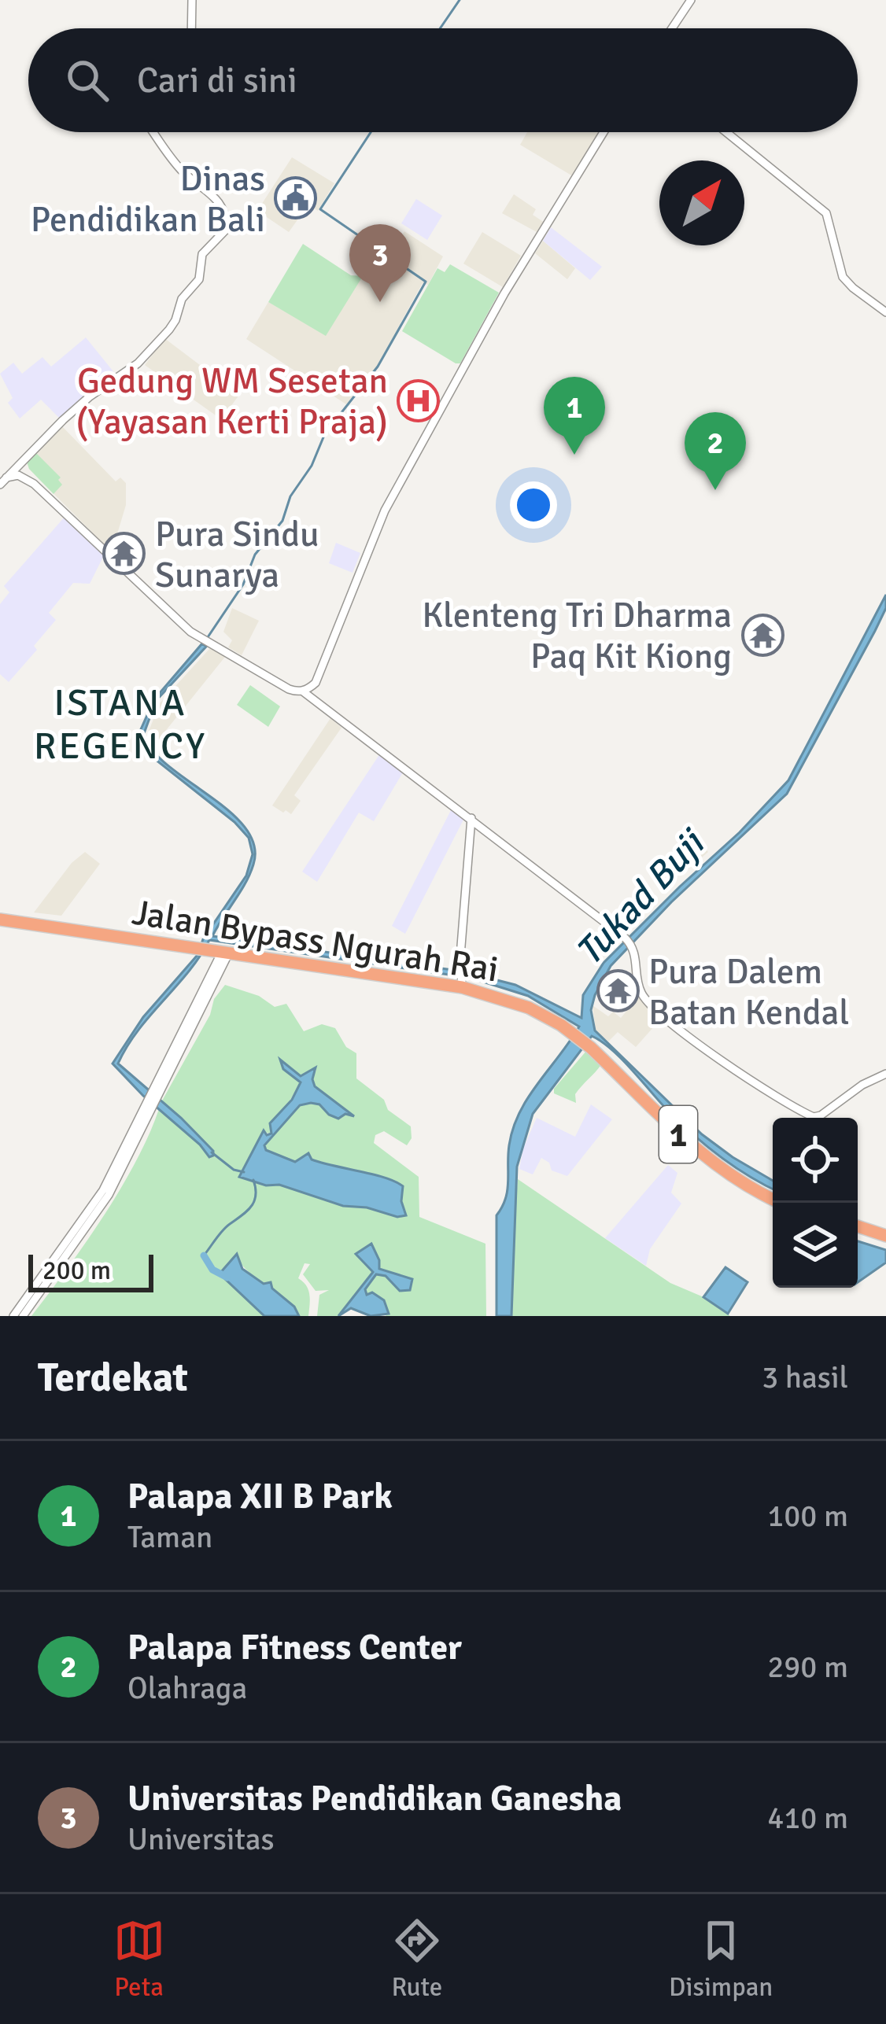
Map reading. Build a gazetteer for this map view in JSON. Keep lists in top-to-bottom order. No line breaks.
{"streets":{"highway":["Jalan Bypass Ngurah Rai","1"]},"districts":["ISTANA REGENCY"],"water":["Tukad Buji"],"places":{"public building":["Dinas Pendidikan Bali"],"hospital":["Gedung WM Sesetan (Yayasan Kerti Praja)"],"temple":["Pura Sindu Sunarya","Klenteng Tri Dharma Paq Kit Kiong","Pura Dalem Batan Kendal"]},"scale_bar":"200 m","north":"top right","page":{"search":"Cari di sini","pins":["3","1","2"],"scale":"200 m","heading":["Terdekat","3 hasil"],"list":[{"mark":"1","name":"Palapa XII B Park","note":"Taman","value":"100 m"},{"mark":"2","name":"Palapa Fitness Center","note":"Olahraga","value":"290 m"},{"mark":"3","name":"Universitas Pendidikan Ganesha","note":"Universitas","value":"410 m"}],"nav":["Peta","Rute","Disimpan"]}}
